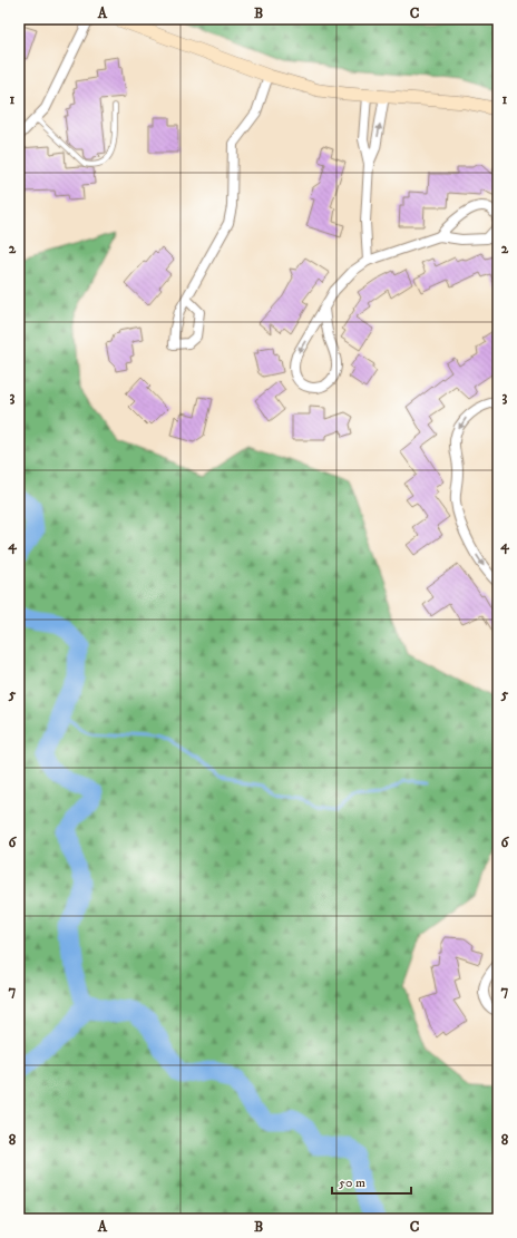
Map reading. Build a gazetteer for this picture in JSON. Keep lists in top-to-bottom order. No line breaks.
{"scale_bar":"50 m","grid":{"columns":["A","B","C"],"rows":["1","2","3","4","5","6","7","8"]}}
